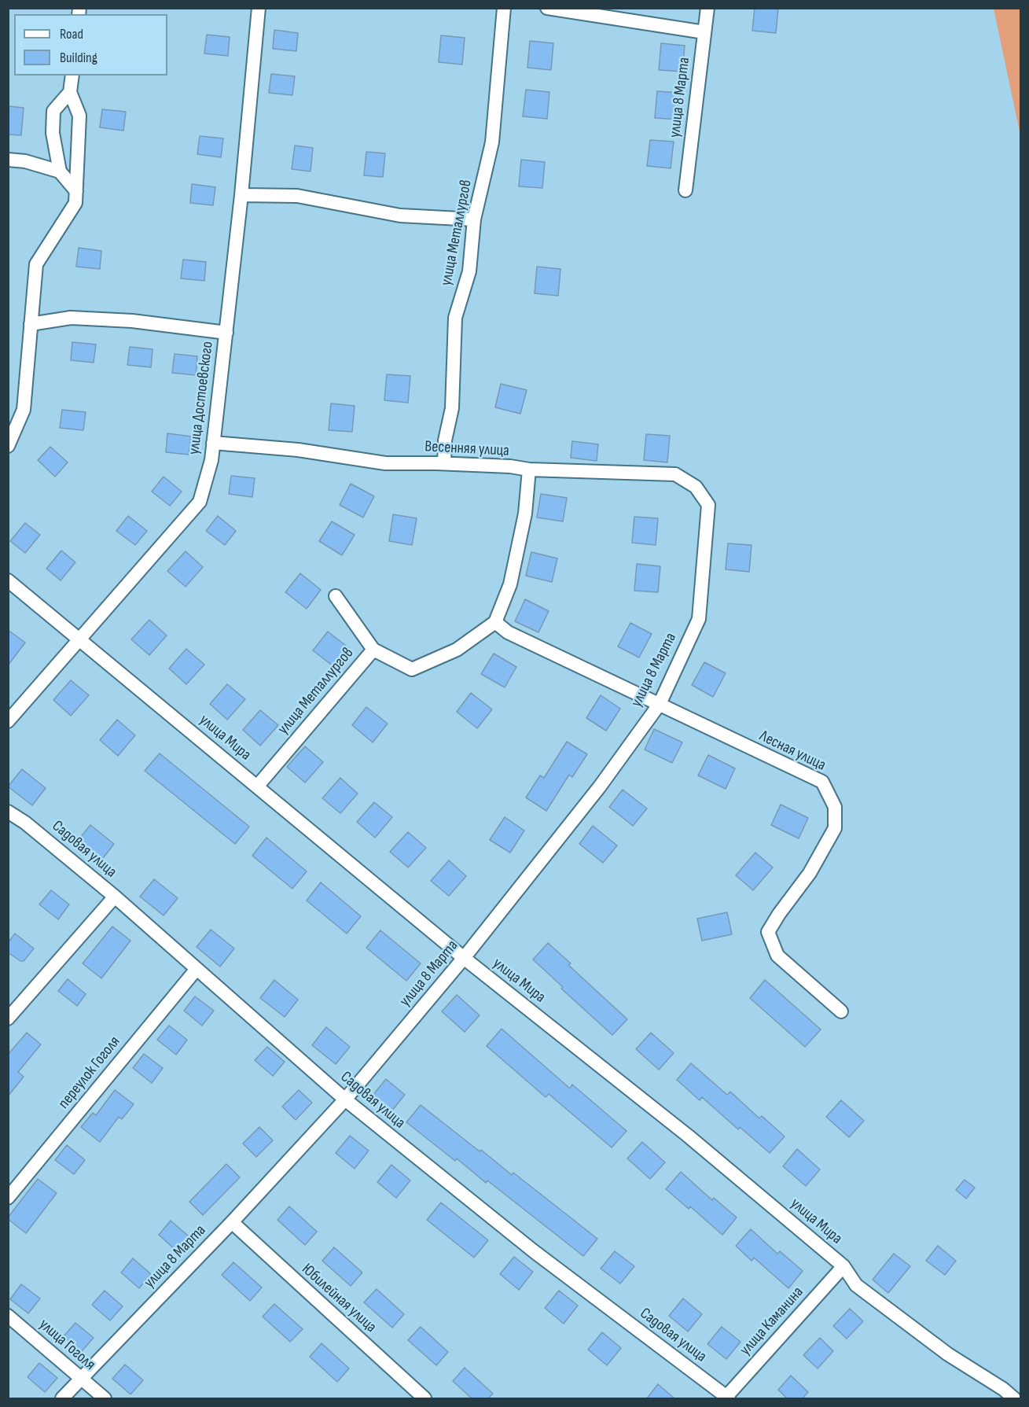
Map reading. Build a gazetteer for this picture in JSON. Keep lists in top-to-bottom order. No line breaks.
{"streets":{"street":["улица 8 Марта","улица Металлургов","улица Достоевского","Весенняя улица","улица Мира","Лесная улица","Садовая улица","переулок Гоголя","Юбилейная улица","улица Каманина","улица Гоголя"]},"crossings":[["улица 8 Марта","Весенняя улица"],["улица 8 Марта","улица Мира"],["улица 8 Марта","Лесная улица"],["улица 8 Марта","Садовая улица"],["улица 8 Марта","Юбилейная улица"],["улица 8 Марта","улица Гоголя"],["улица Металлургов","Весенняя улица"],["улица Металлургов","улица Мира"],["улица Металлургов","Лесная улица"],["улица Достоевского","Весенняя улица"],["улица Достоевского","улица Мира"],["улица Мира","улица Каманина"],["Садовая улица","переулок Гоголя"],["Садовая улица","улица Каманина"]],"legend":["Road","Building"]}
